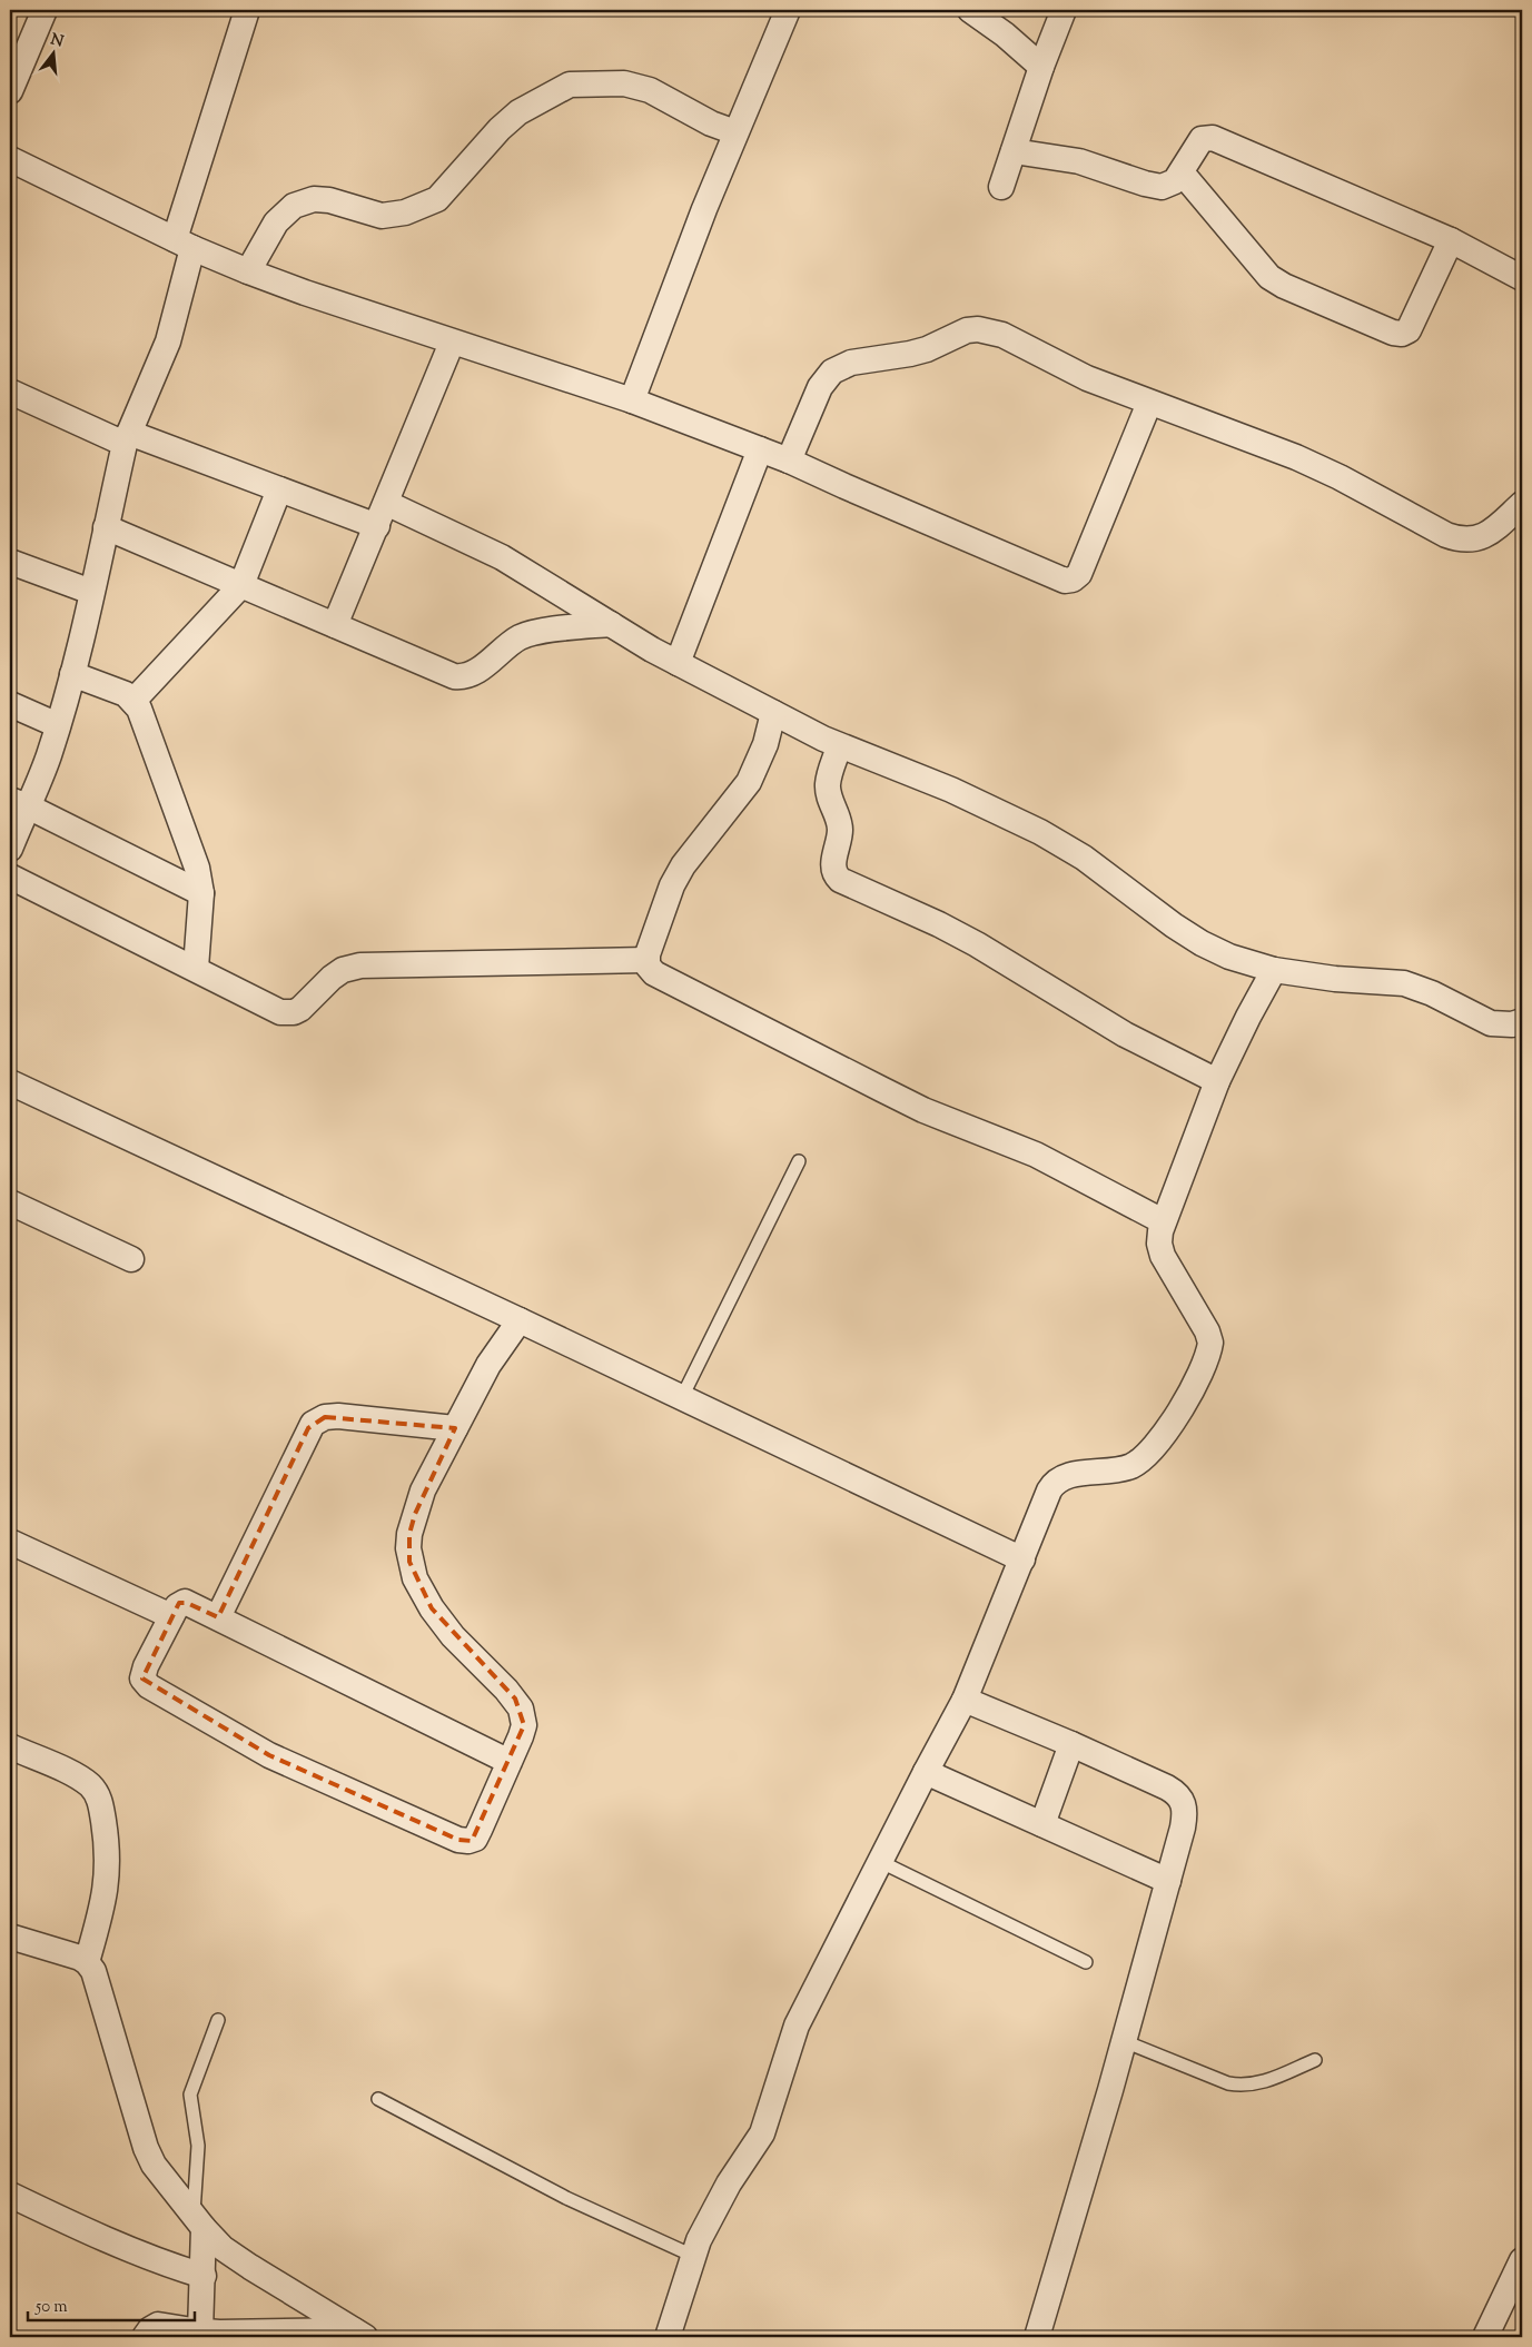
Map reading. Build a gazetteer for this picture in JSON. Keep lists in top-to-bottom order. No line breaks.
{"scale_bar":"50 m","north":"top"}
